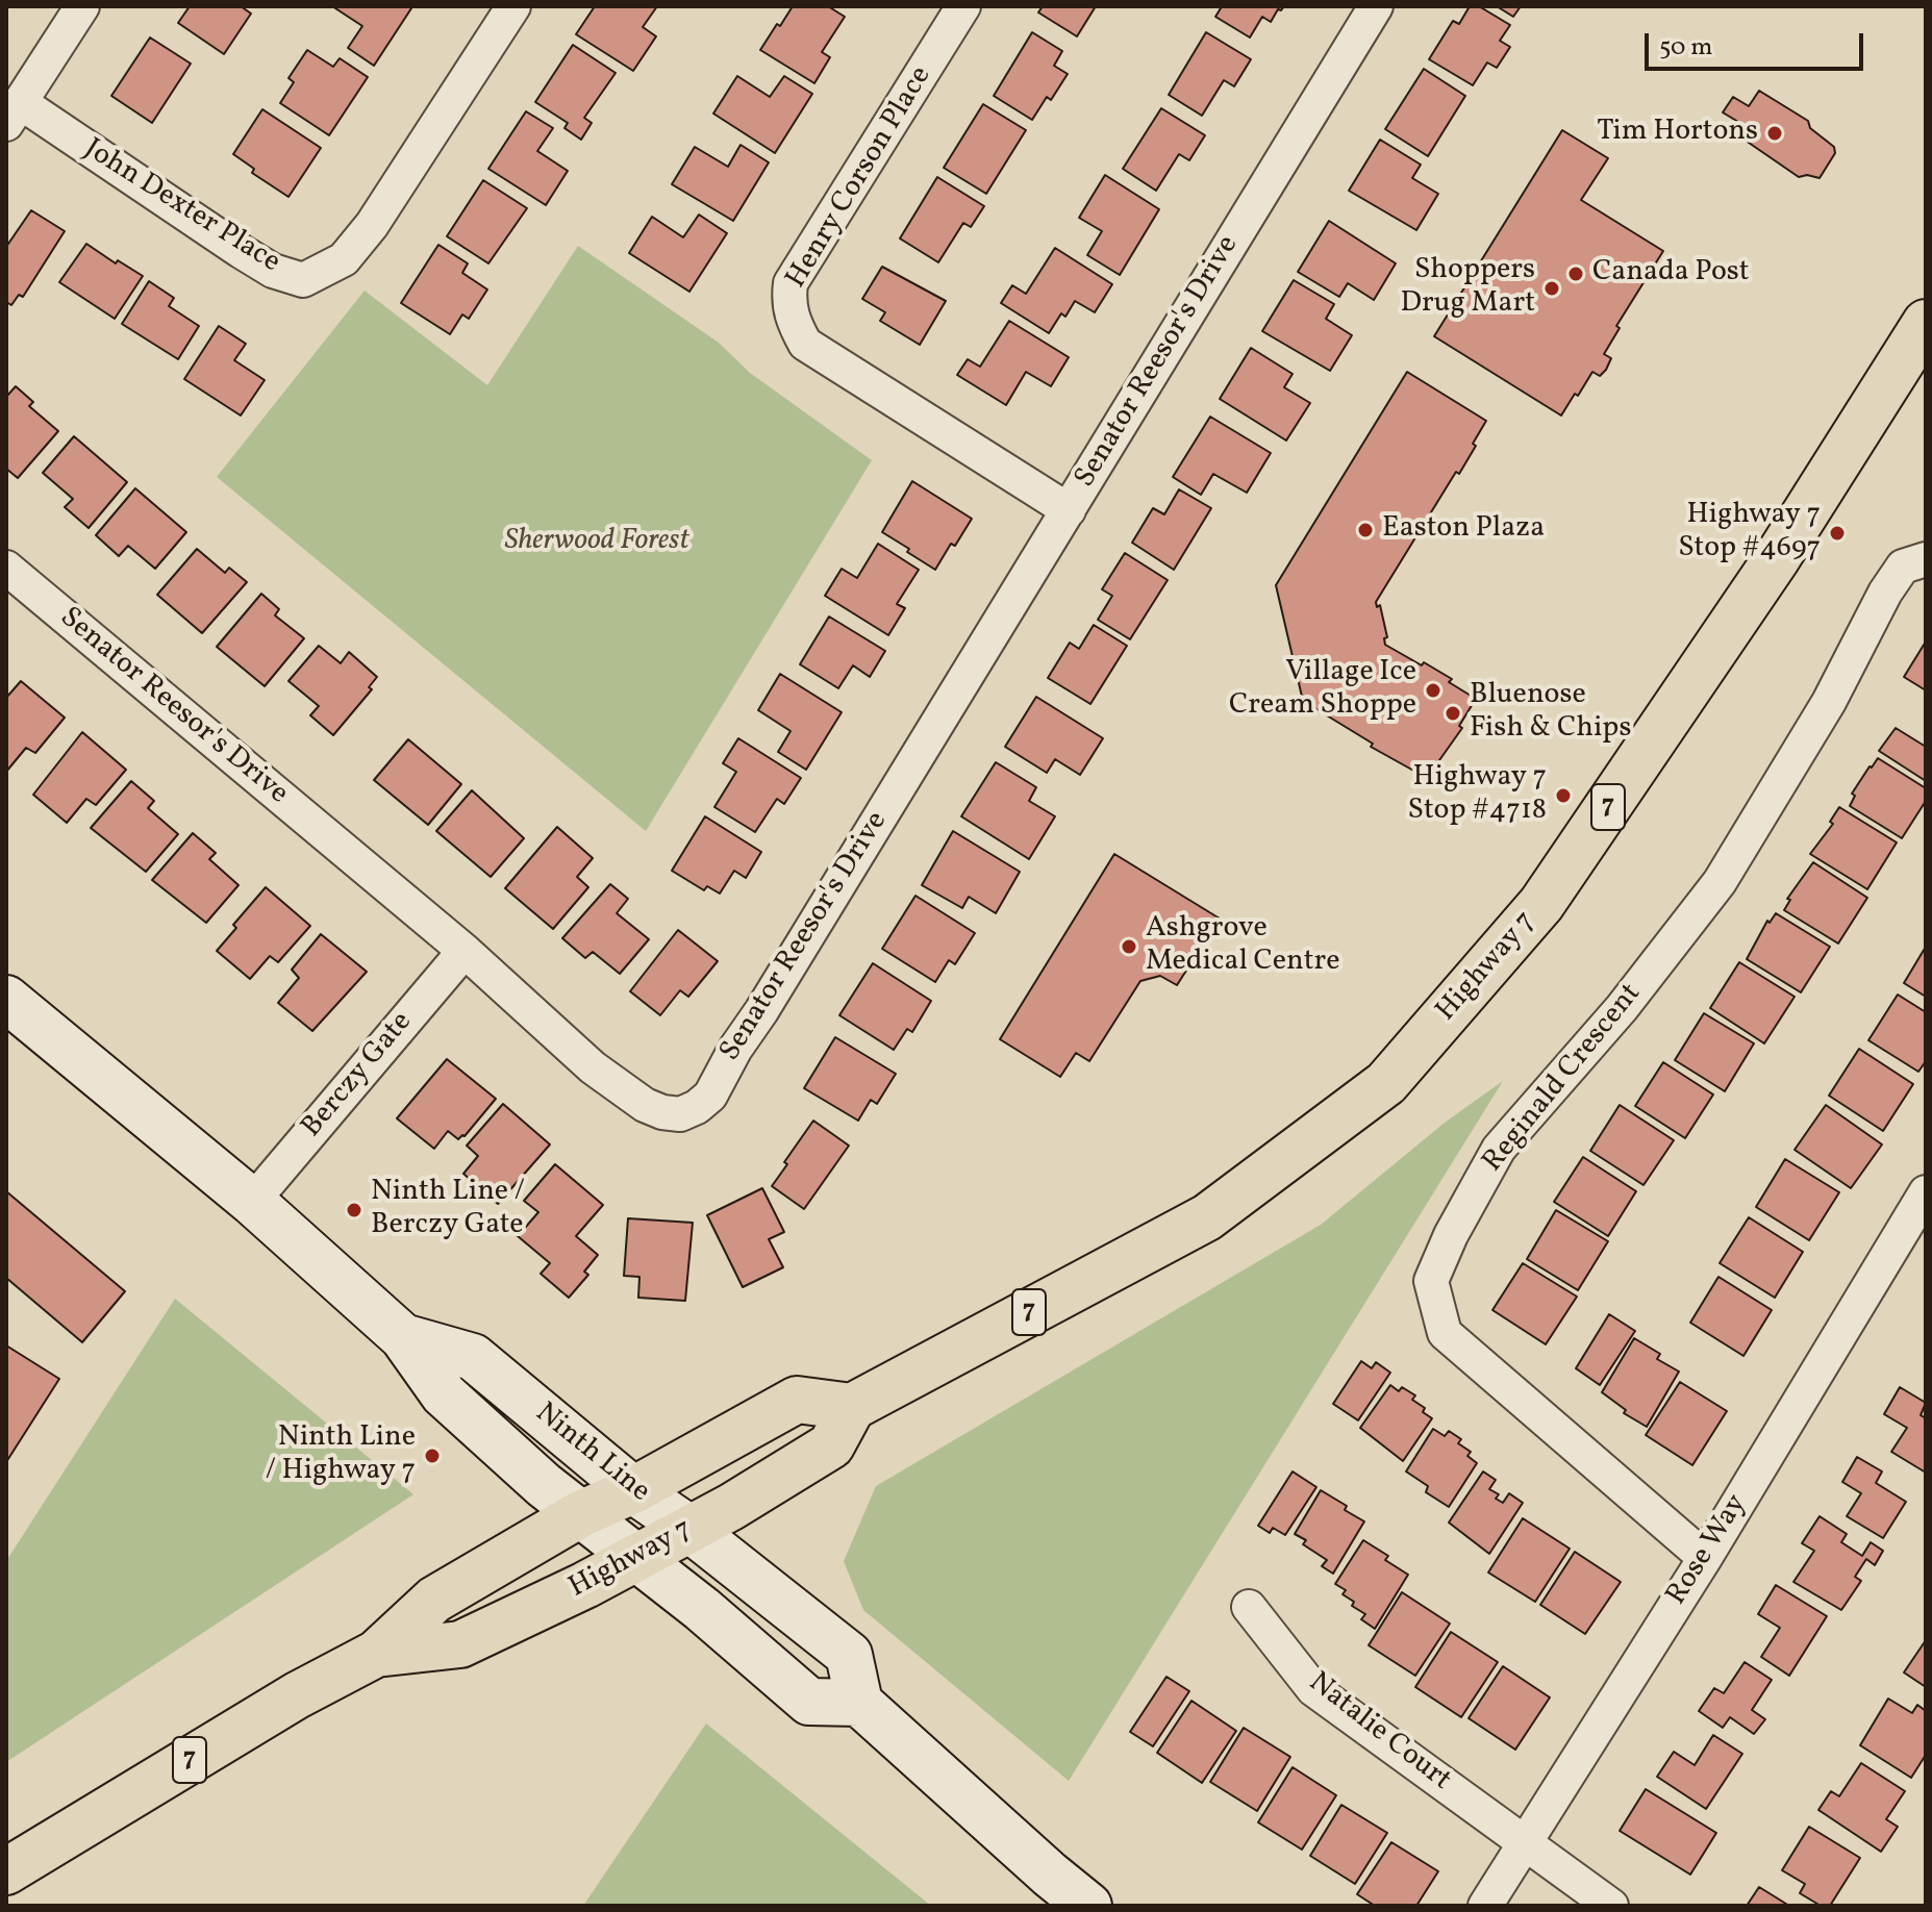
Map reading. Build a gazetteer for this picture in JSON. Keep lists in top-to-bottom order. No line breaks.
{"streets":{"main road":["7","Highway 7","Ninth Line"],"street":["Henry Corson Place","John Dexter Place","Senator Reesor's Drive","Berczy Gate","Reginald Crescent","Rose Way","Natalie Court"]},"crossings":[["Henry Corson Place","Senator Reesor's Drive"],["Senator Reesor's Drive","Berczy Gate"],["Highway 7","Ninth Line"],["Berczy Gate","Ninth Line"],["Reginald Crescent","Rose Way"],["Rose Way","Natalie Court"]],"parks":["Sherwood Forest"],"places":["Tim Hortons","Canada Post","Shoppers Drug Mart","Easton Plaza","Highway 7 Stop #4697","Village Ice Cream Shoppe","Bluenose Fish & Chips","Highway 7 Stop #4718","Ashgrove Medical Centre","Ninth Line / Berczy Gate","Ninth Line / Highway 7"],"scale_bar":"50 m"}
